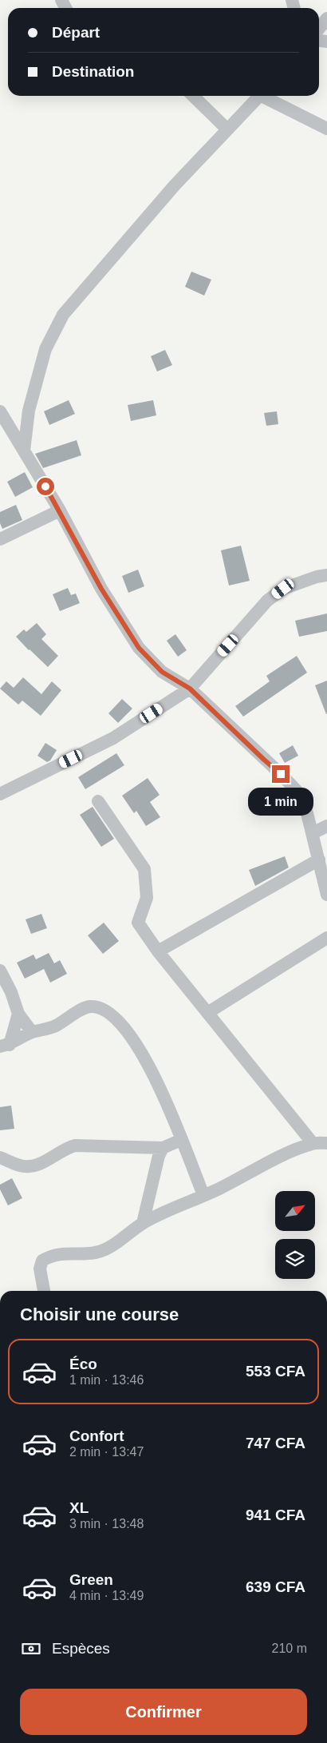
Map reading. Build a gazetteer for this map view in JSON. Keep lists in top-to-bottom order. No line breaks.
{"north":"top right","page":{"banner":["Départ","Destination"],"bubble":"1 min","heading":"Choisir une course","list":[{"name":"Éco","note":"1 min · 13:46","value":"553 CFA"},{"name":"Confort","note":"2 min · 13:47","value":"747 CFA"},{"name":"XL","note":"3 min · 13:48","value":"941 CFA"},{"name":"Green","note":"4 min · 13:49","value":"639 CFA"}],"pay":["Espèces","210 m"],"buttons":"Confirmer"}}
